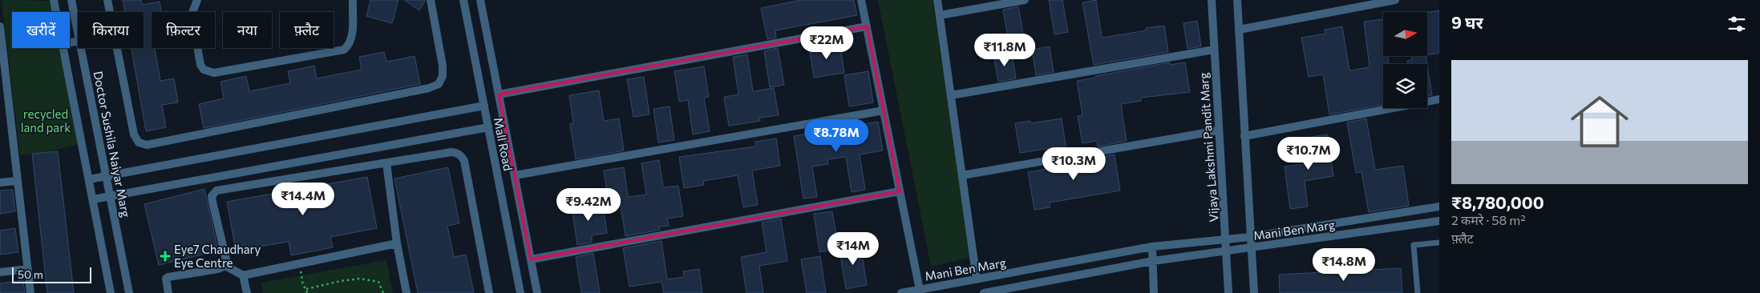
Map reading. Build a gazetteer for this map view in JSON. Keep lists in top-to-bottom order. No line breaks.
{"streets":{"street":["Doctor Sushila Naiyar Marg","Mall Road","Vijaya Lakshmi Pandit Marg","Mani Ben Marg"]},"crossings":[["Vijaya Lakshmi Pandit Marg","Mani Ben Marg"]],"parks":["recycled land park"],"places":{"health":["Eye7 Chaudhary Eye Centre"]},"scale_bar":"50 m","north":"right","page":{"heading":"9 घर","chip":["खरीदें","किराया","फ़िल्टर","नया","फ़्लैट"],"price":["₹22M","₹11.8M","₹8.78M","₹10.7M","₹10.3M","₹14.4M","₹9.42M","₹14M","₹14.8M"],"list":[{"name":"₹8,780,000","note":"2 कमरे · 58 m² · फ़्लैट"}],"scale":"50 m"}}
